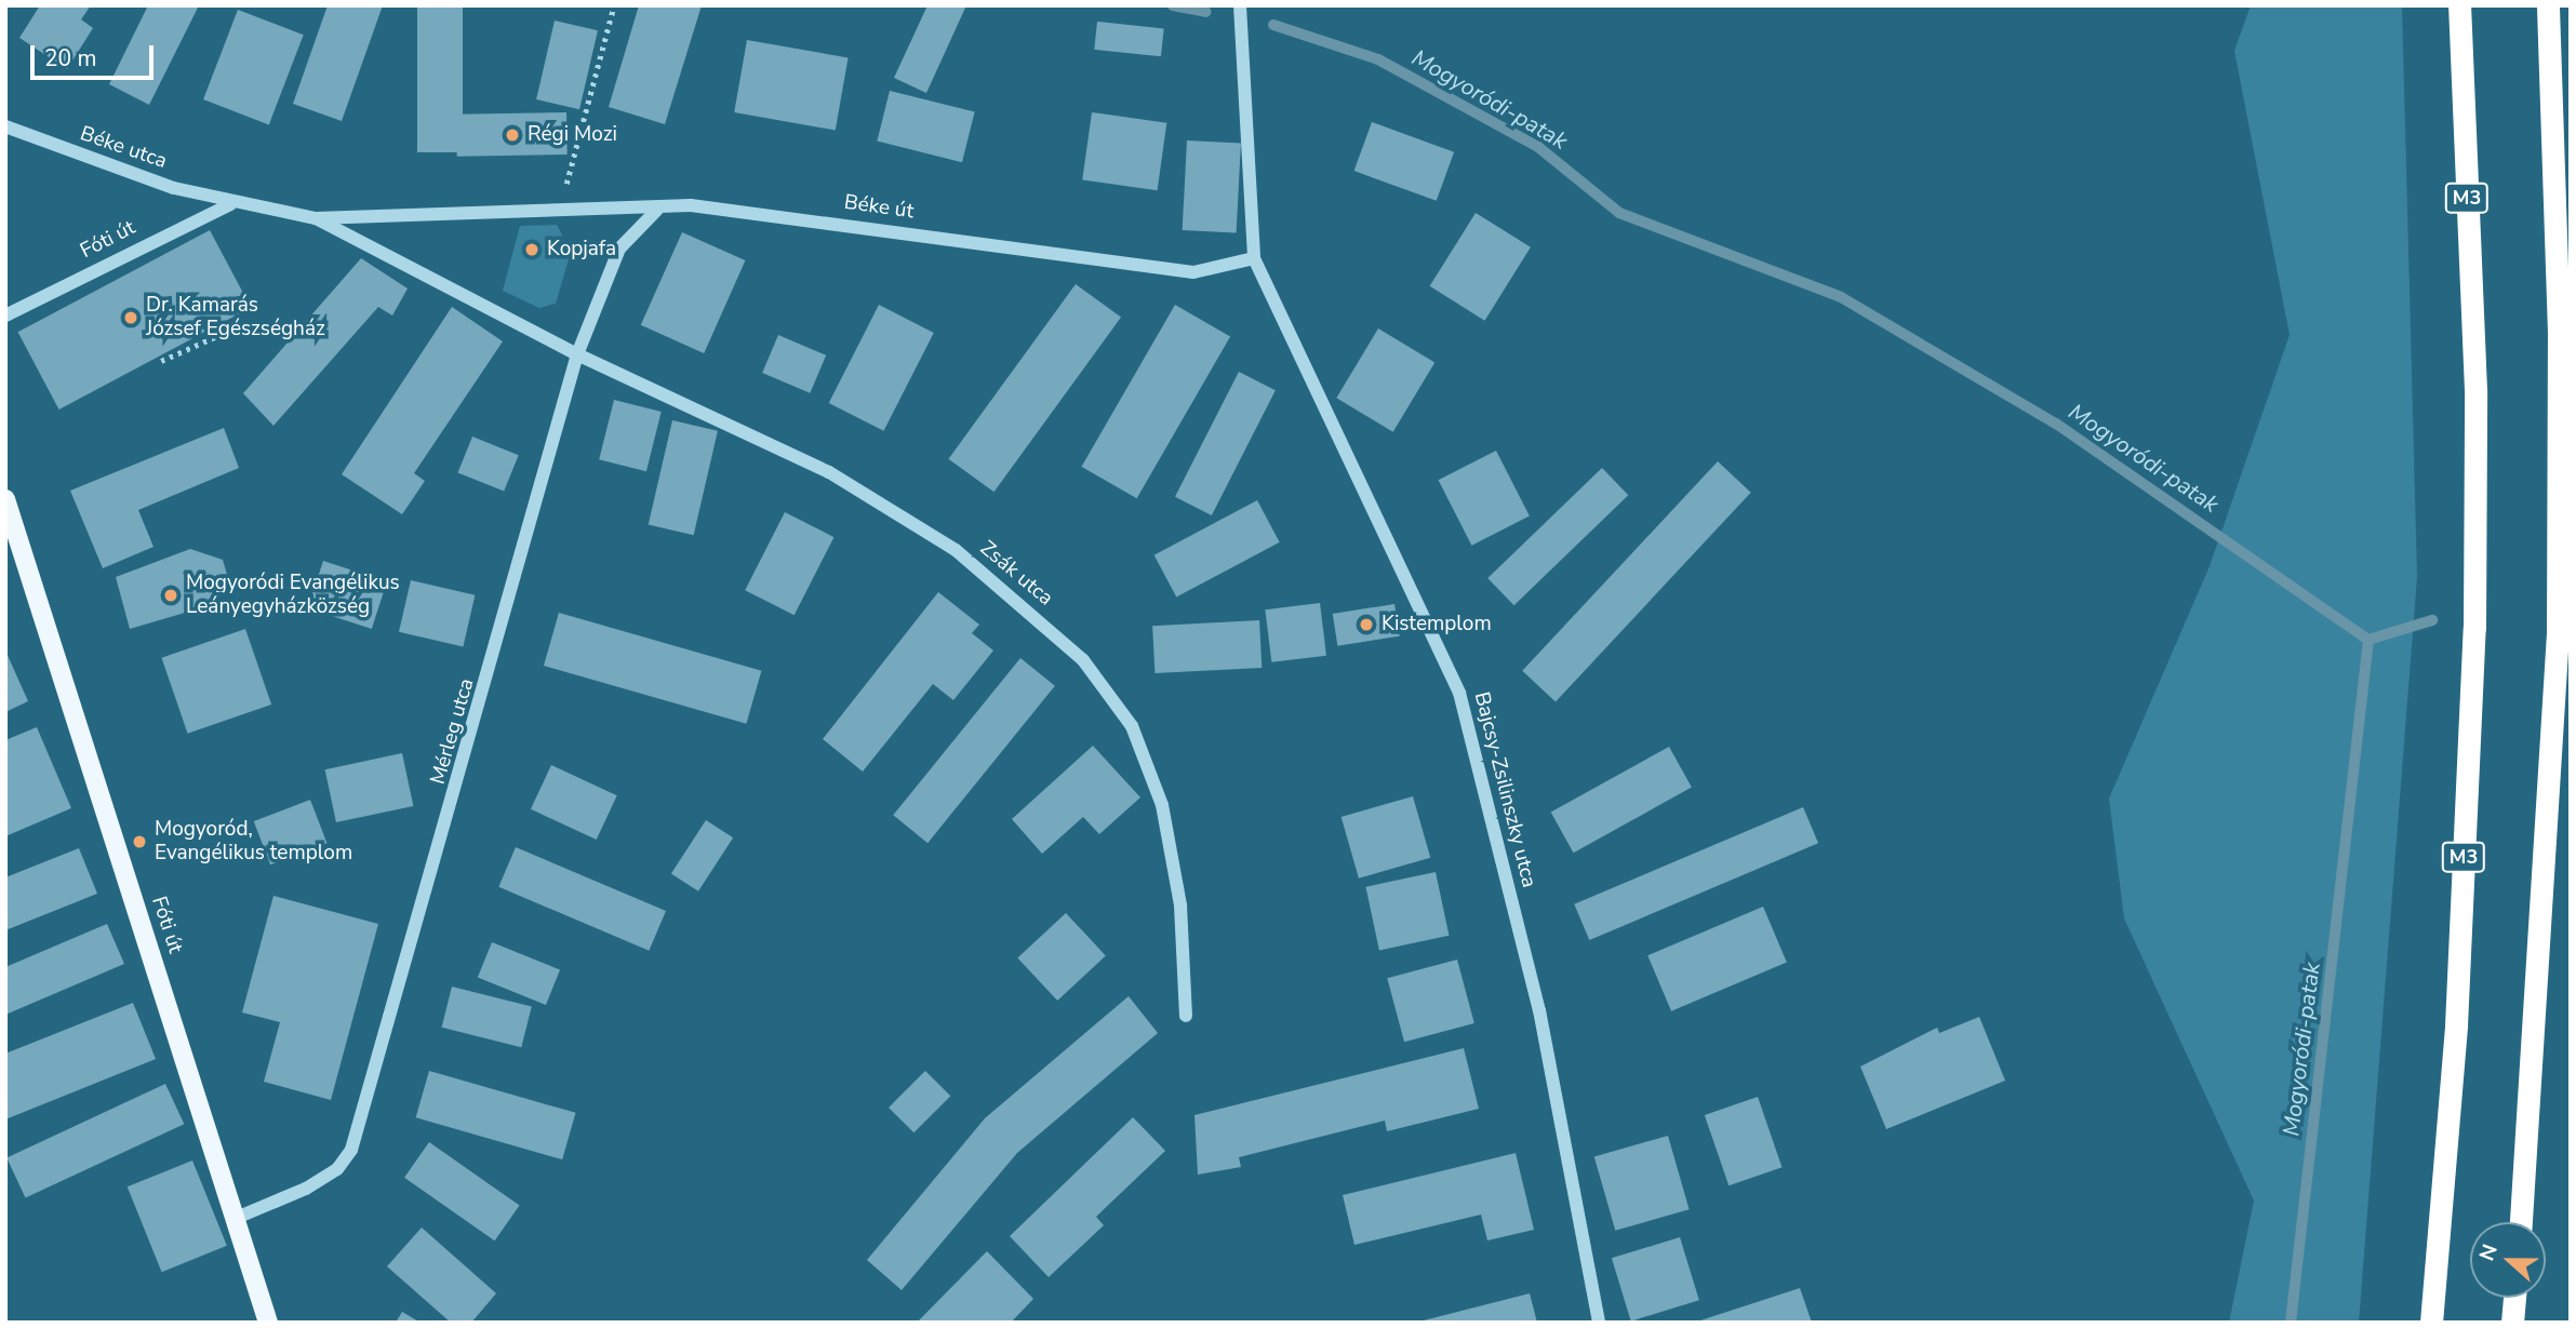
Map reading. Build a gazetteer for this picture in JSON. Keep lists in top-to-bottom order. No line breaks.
{"streets":{"highway":["M3"],"main road":["Fóti út"],"street":["Béke utca","Béke út","Zsák utca","Mérleg utca","Bajcsy-Zsilinszky utca"]},"crossings":[["Béke utca","Béke út"],["Béke utca","Fóti út"],["Béke út","Fóti út"],["Béke út","Zsák utca"],["Béke út","Mérleg utca"],["Béke út","Bajcsy-Zsilinszky utca"],["Fóti út","Mérleg utca"],["Zsák utca","Mérleg utca"]],"water":["Mogyoródi-patak"],"places":["Régi Mozi","Kopjafa","Dr. Kamarás József Egészségház","Mogyoródi Evangélikus Leányegyházközség","Kistemplom","Mogyoród, Evangélikus templom"],"scale_bar":"20 m","north":"left"}
